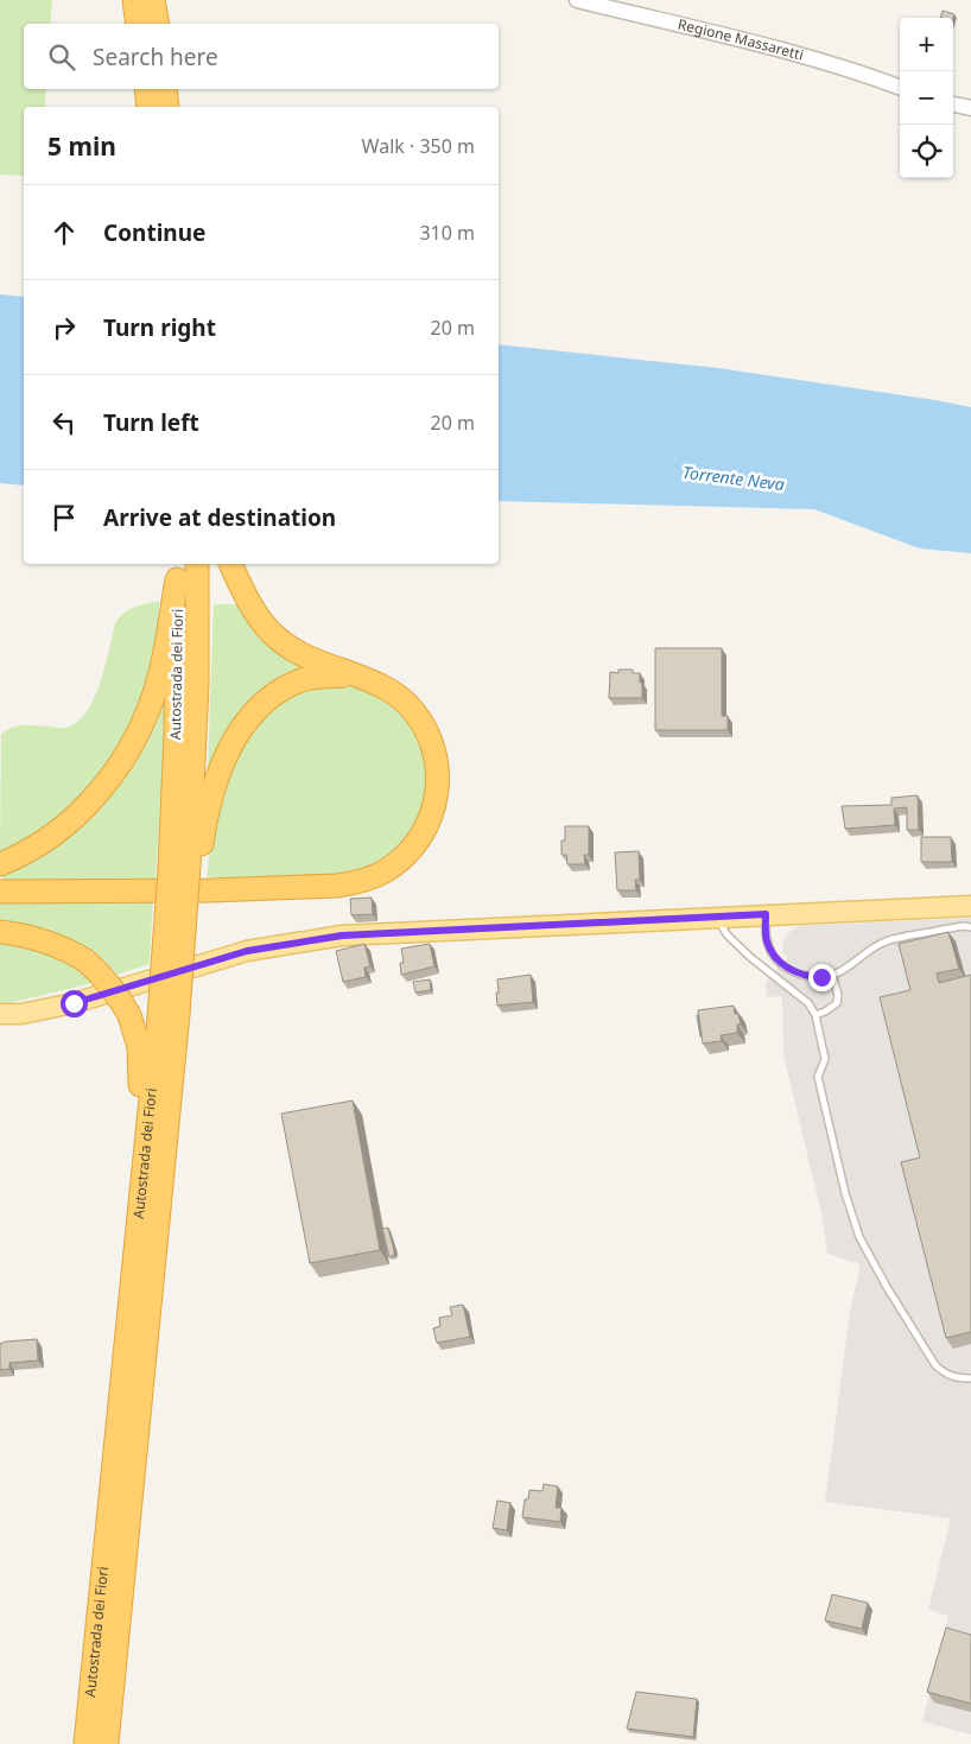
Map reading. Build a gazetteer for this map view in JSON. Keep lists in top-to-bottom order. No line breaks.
{"streets":{"highway":["Autostrada dei Fiori"],"street":["Regione Massaretti"]},"water":["Torrente Neva"],"page":{"map_buttons":["+","−"],"search":"Search here","heading":["5 min","Walk · 350 m"],"list":[["Continue","310 m"],["Turn right","20 m"],["Turn left","20 m"],"Arrive at destination"]}}
